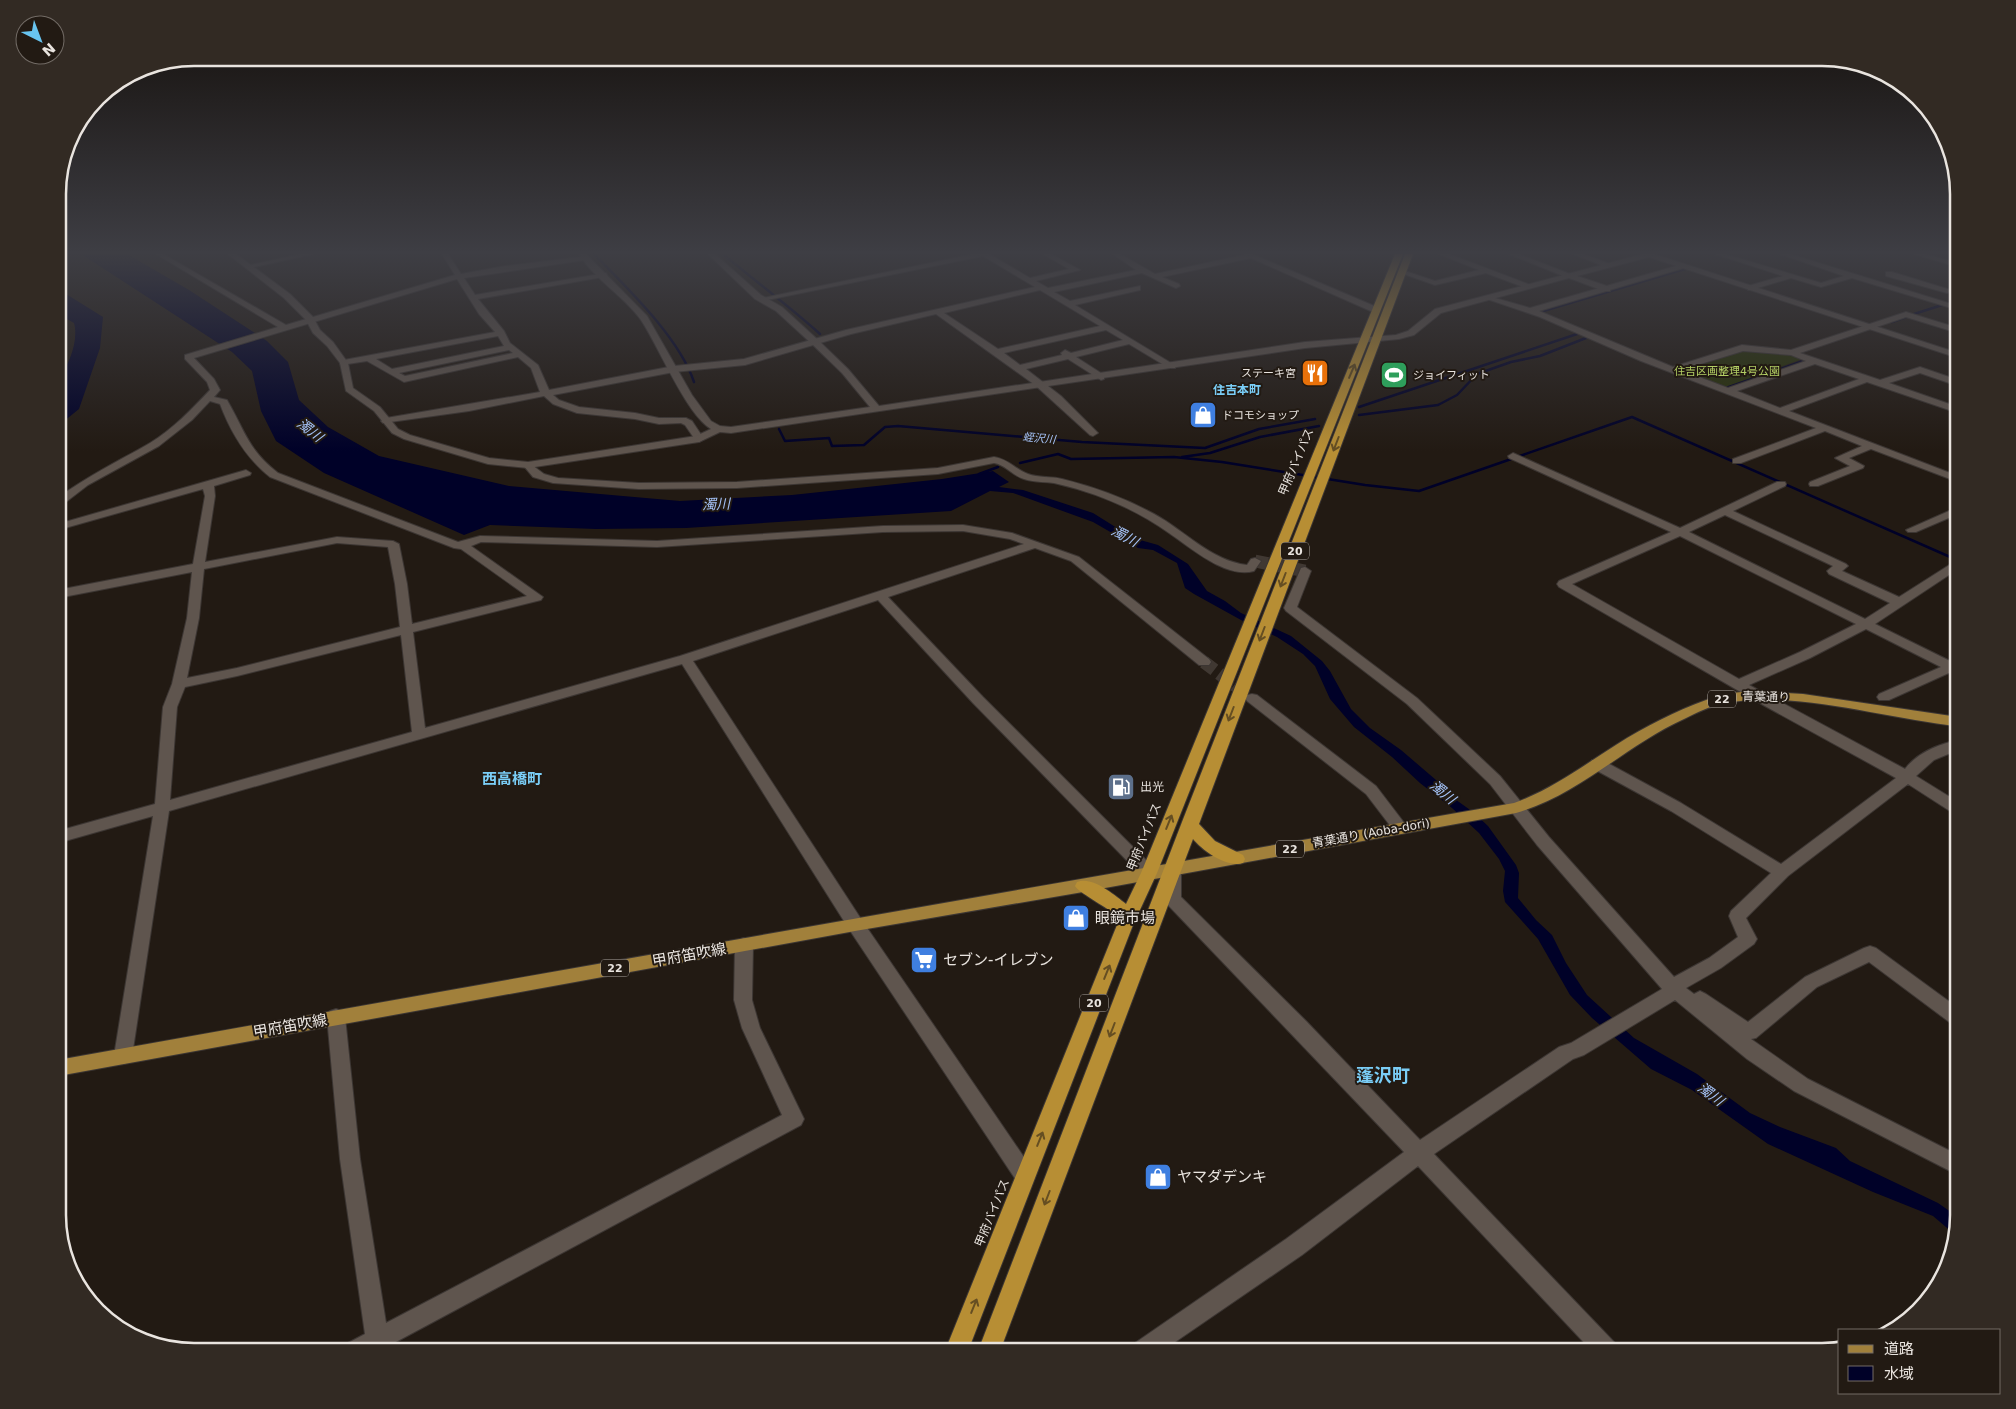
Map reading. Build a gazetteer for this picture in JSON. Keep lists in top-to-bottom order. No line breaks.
{"streets":{"highway":["甲府バイパス","20"],"main road":["青葉通り","22","青葉通り (Aoba-dori)","甲府笛吹線"]},"crossings":[["甲府バイパス","甲府笛吹線"],["20","青葉通り (Aoba-dori)"],["20","甲府笛吹線"],["青葉通り","青葉通り (Aoba-dori)"],["青葉通り (Aoba-dori)","甲府笛吹線"]],"districts":["住吉本町","西高橋町","蓬沢町"],"water":["濁川","蛭沢川"],"parks":["住吉区画整理4号公園"],"places":{"restaurant":["ステーキ宮"],"sports":["ジョイフィット"],"shop":["ドコモショップ","眼鏡市場","ヤマダデンキ"],"fuel station":["出光"],"supermarket":["セブン-イレブン"]},"legend":["道路","水域"],"north":"bottom right"}
